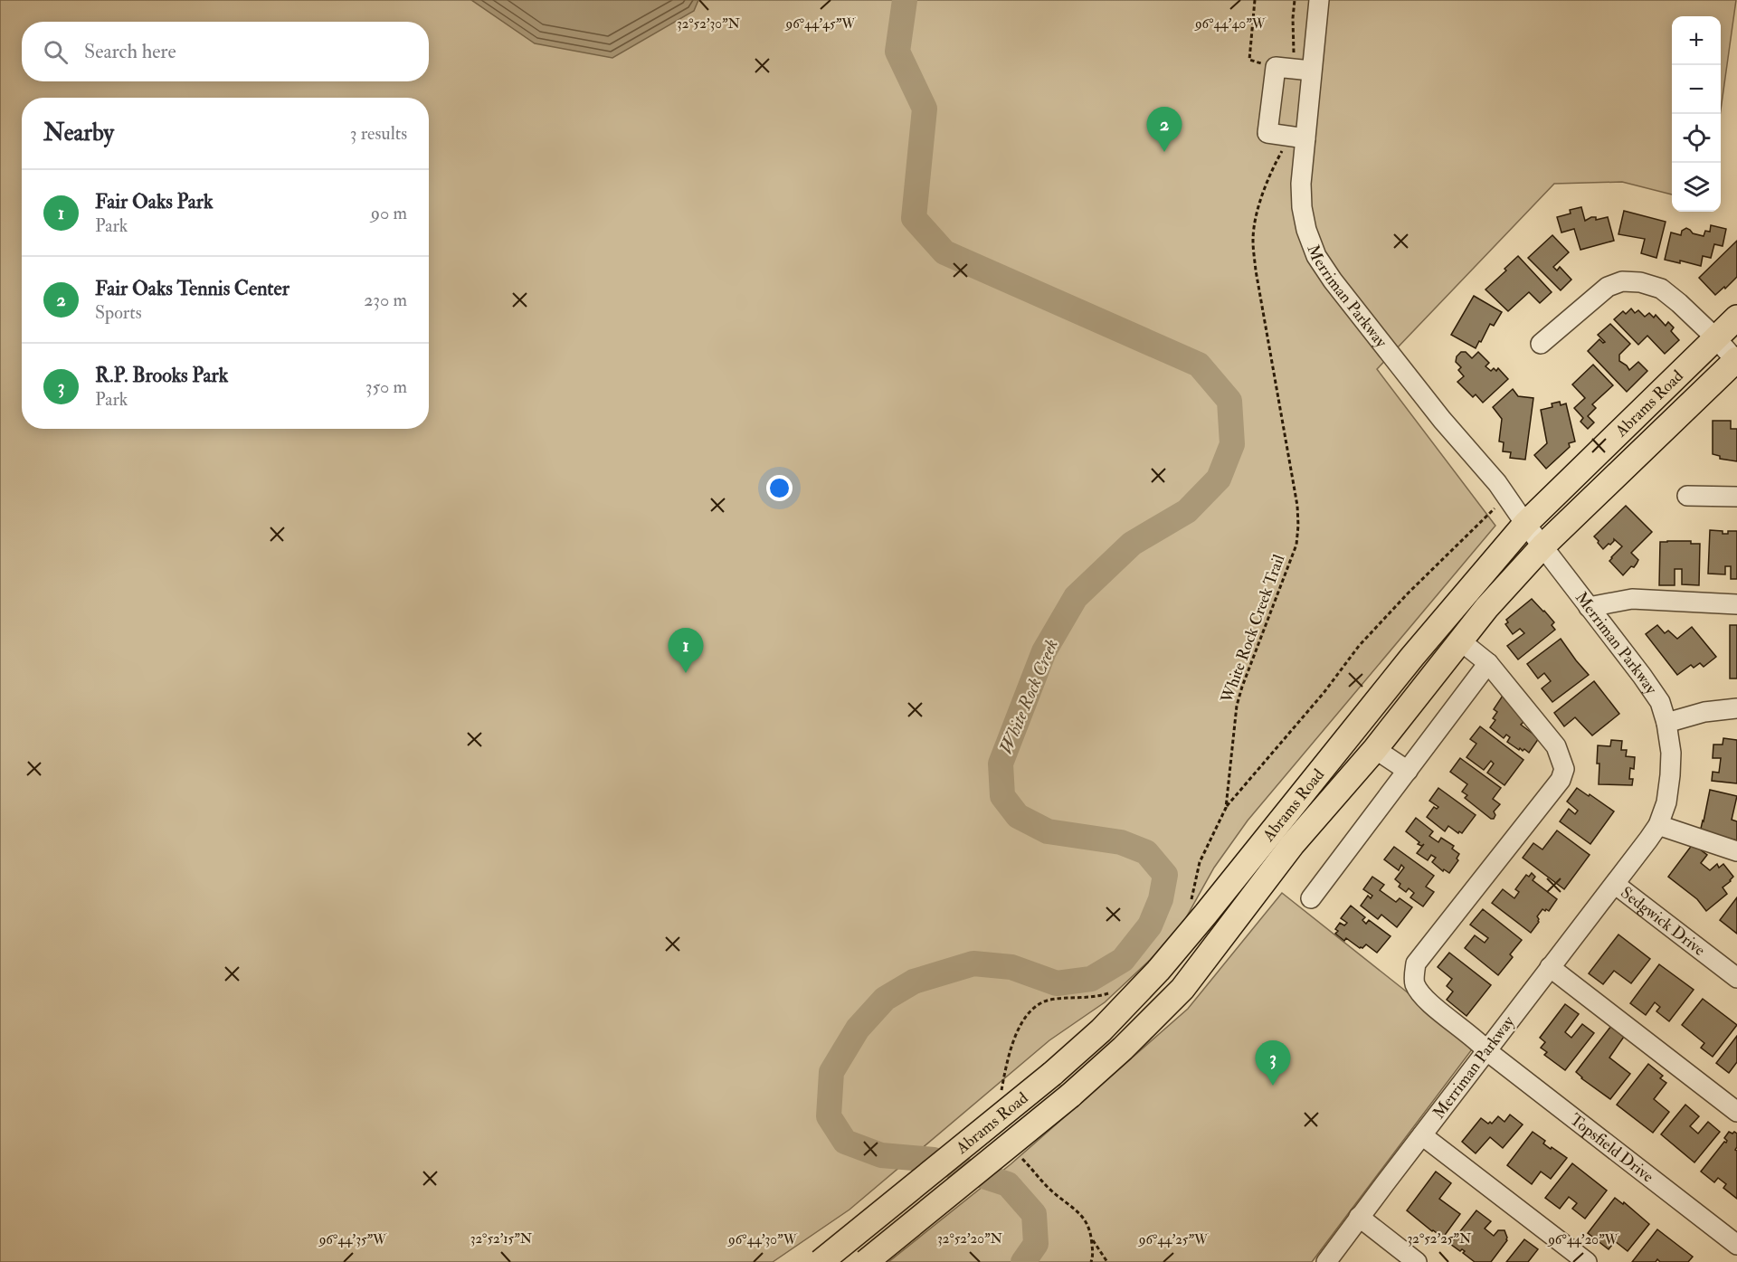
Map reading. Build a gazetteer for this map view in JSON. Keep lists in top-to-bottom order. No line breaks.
{"streets":{"main road":["Abrams Road"],"street":["Merriman Parkway","Sedgwick Drive","Topsfield Drive"],"path":["White Rock Creek Trail"]},"crossings":[["Merriman Parkway","Abrams Road"],["Merriman Parkway","White Rock Creek Trail"],["Merriman Parkway","Sedgwick Drive"],["Merriman Parkway","Topsfield Drive"]],"water":["White Rock Creek"],"page":{"map_buttons":["+","−"],"search":"Search here","heading":["Nearby","3 results"],"pins":["2","1","3"],"list":[{"mark":"1","name":"Fair Oaks Park","note":"Park","value":"90 m"},{"mark":"2","name":"Fair Oaks Tennis Center","note":"Sports","value":"230 m"},{"mark":"3","name":"R.P. Brooks Park","note":"Park","value":"350 m"}]},"coordinates":["96°44'45\"W","96°44'40\"W","32°52'30\"N","32°52'15\"N","32°52'20\"N","32°52'25\"N","96°44'35\"W","96°44'30\"W","96°44'25\"W","96°44'20\"W"]}
